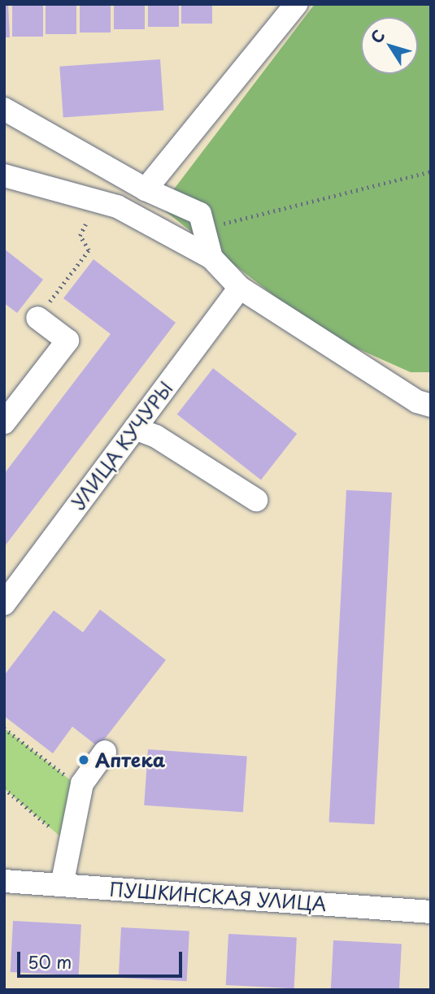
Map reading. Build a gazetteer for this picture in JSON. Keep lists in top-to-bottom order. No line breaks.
{"streets":{"street":["УЛИЦА КУЧУРЫ","ПУШКИНСКАЯ УЛИЦА"]},"places":["Аптека"],"scale_bar":"50 m","north":"top left"}
